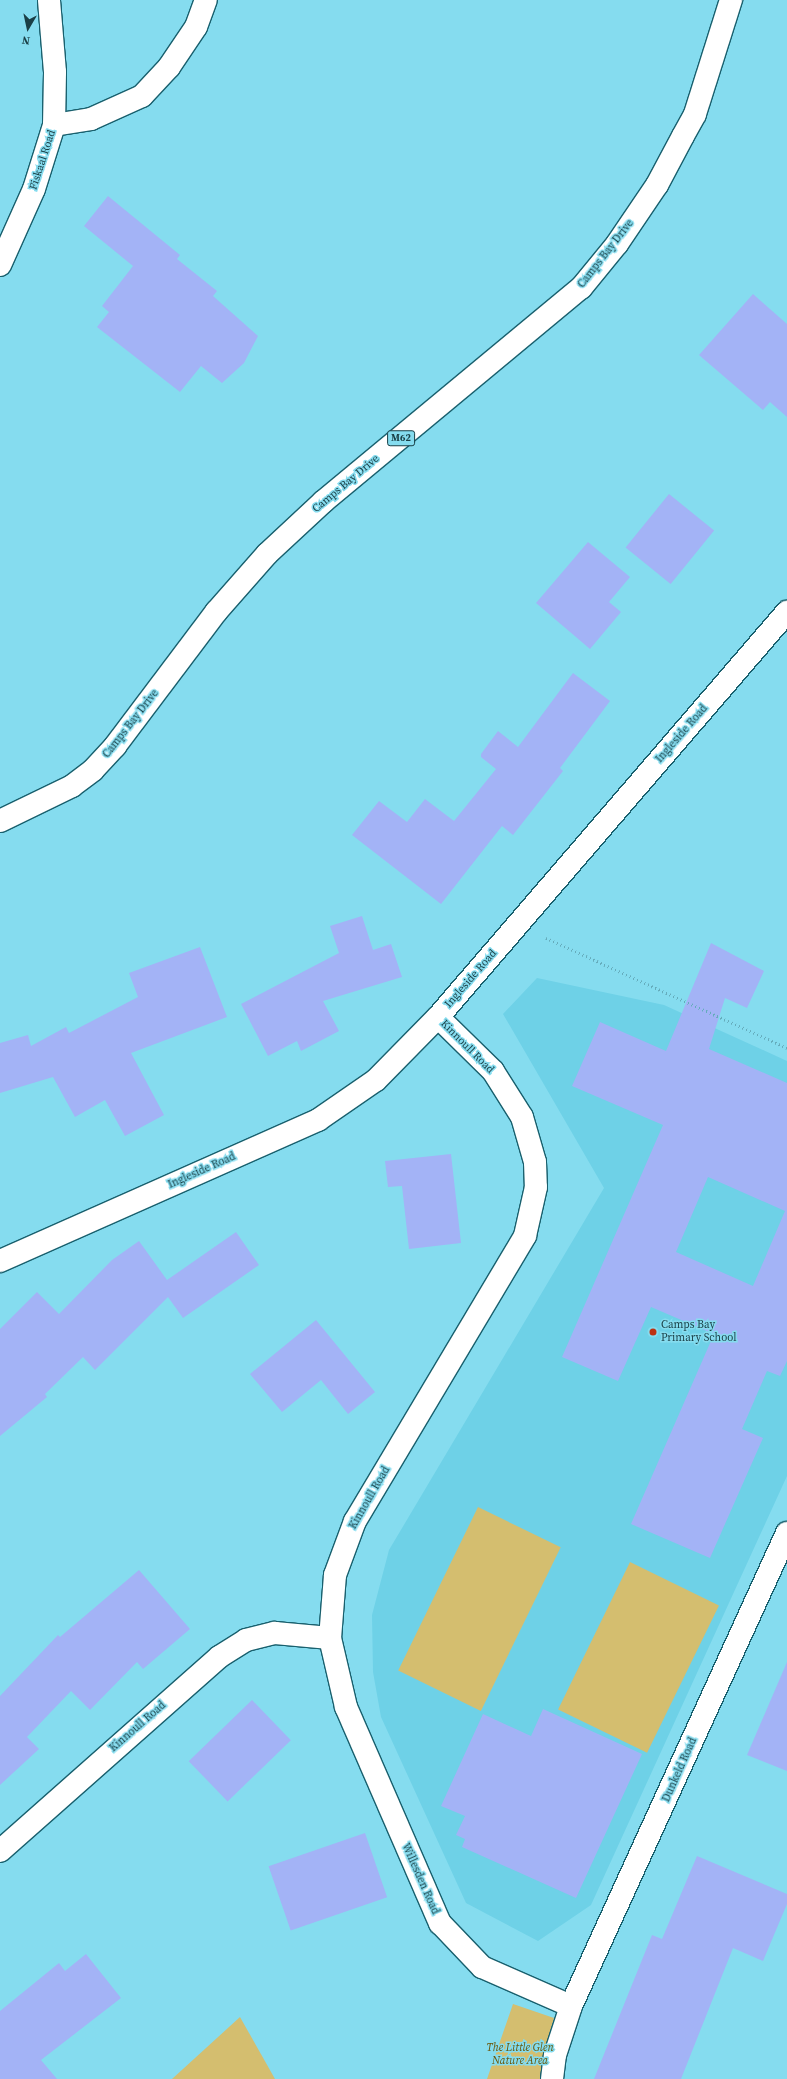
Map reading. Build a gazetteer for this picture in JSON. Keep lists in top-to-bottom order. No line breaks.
{"streets":{"street":["Fiskaal Road","Camps Bay Drive","M62","Ingleside Road","Kinnoull Road","Dunkeld Road","Willesden Road"]},"crossings":[["Ingleside Road","Kinnoull Road"],["Kinnoull Road","Willesden Road"],["Dunkeld Road","Willesden Road"]],"parks":["The Little Glen Nature Area"],"places":["Camps Bay Primary School"],"north":"bottom"}
